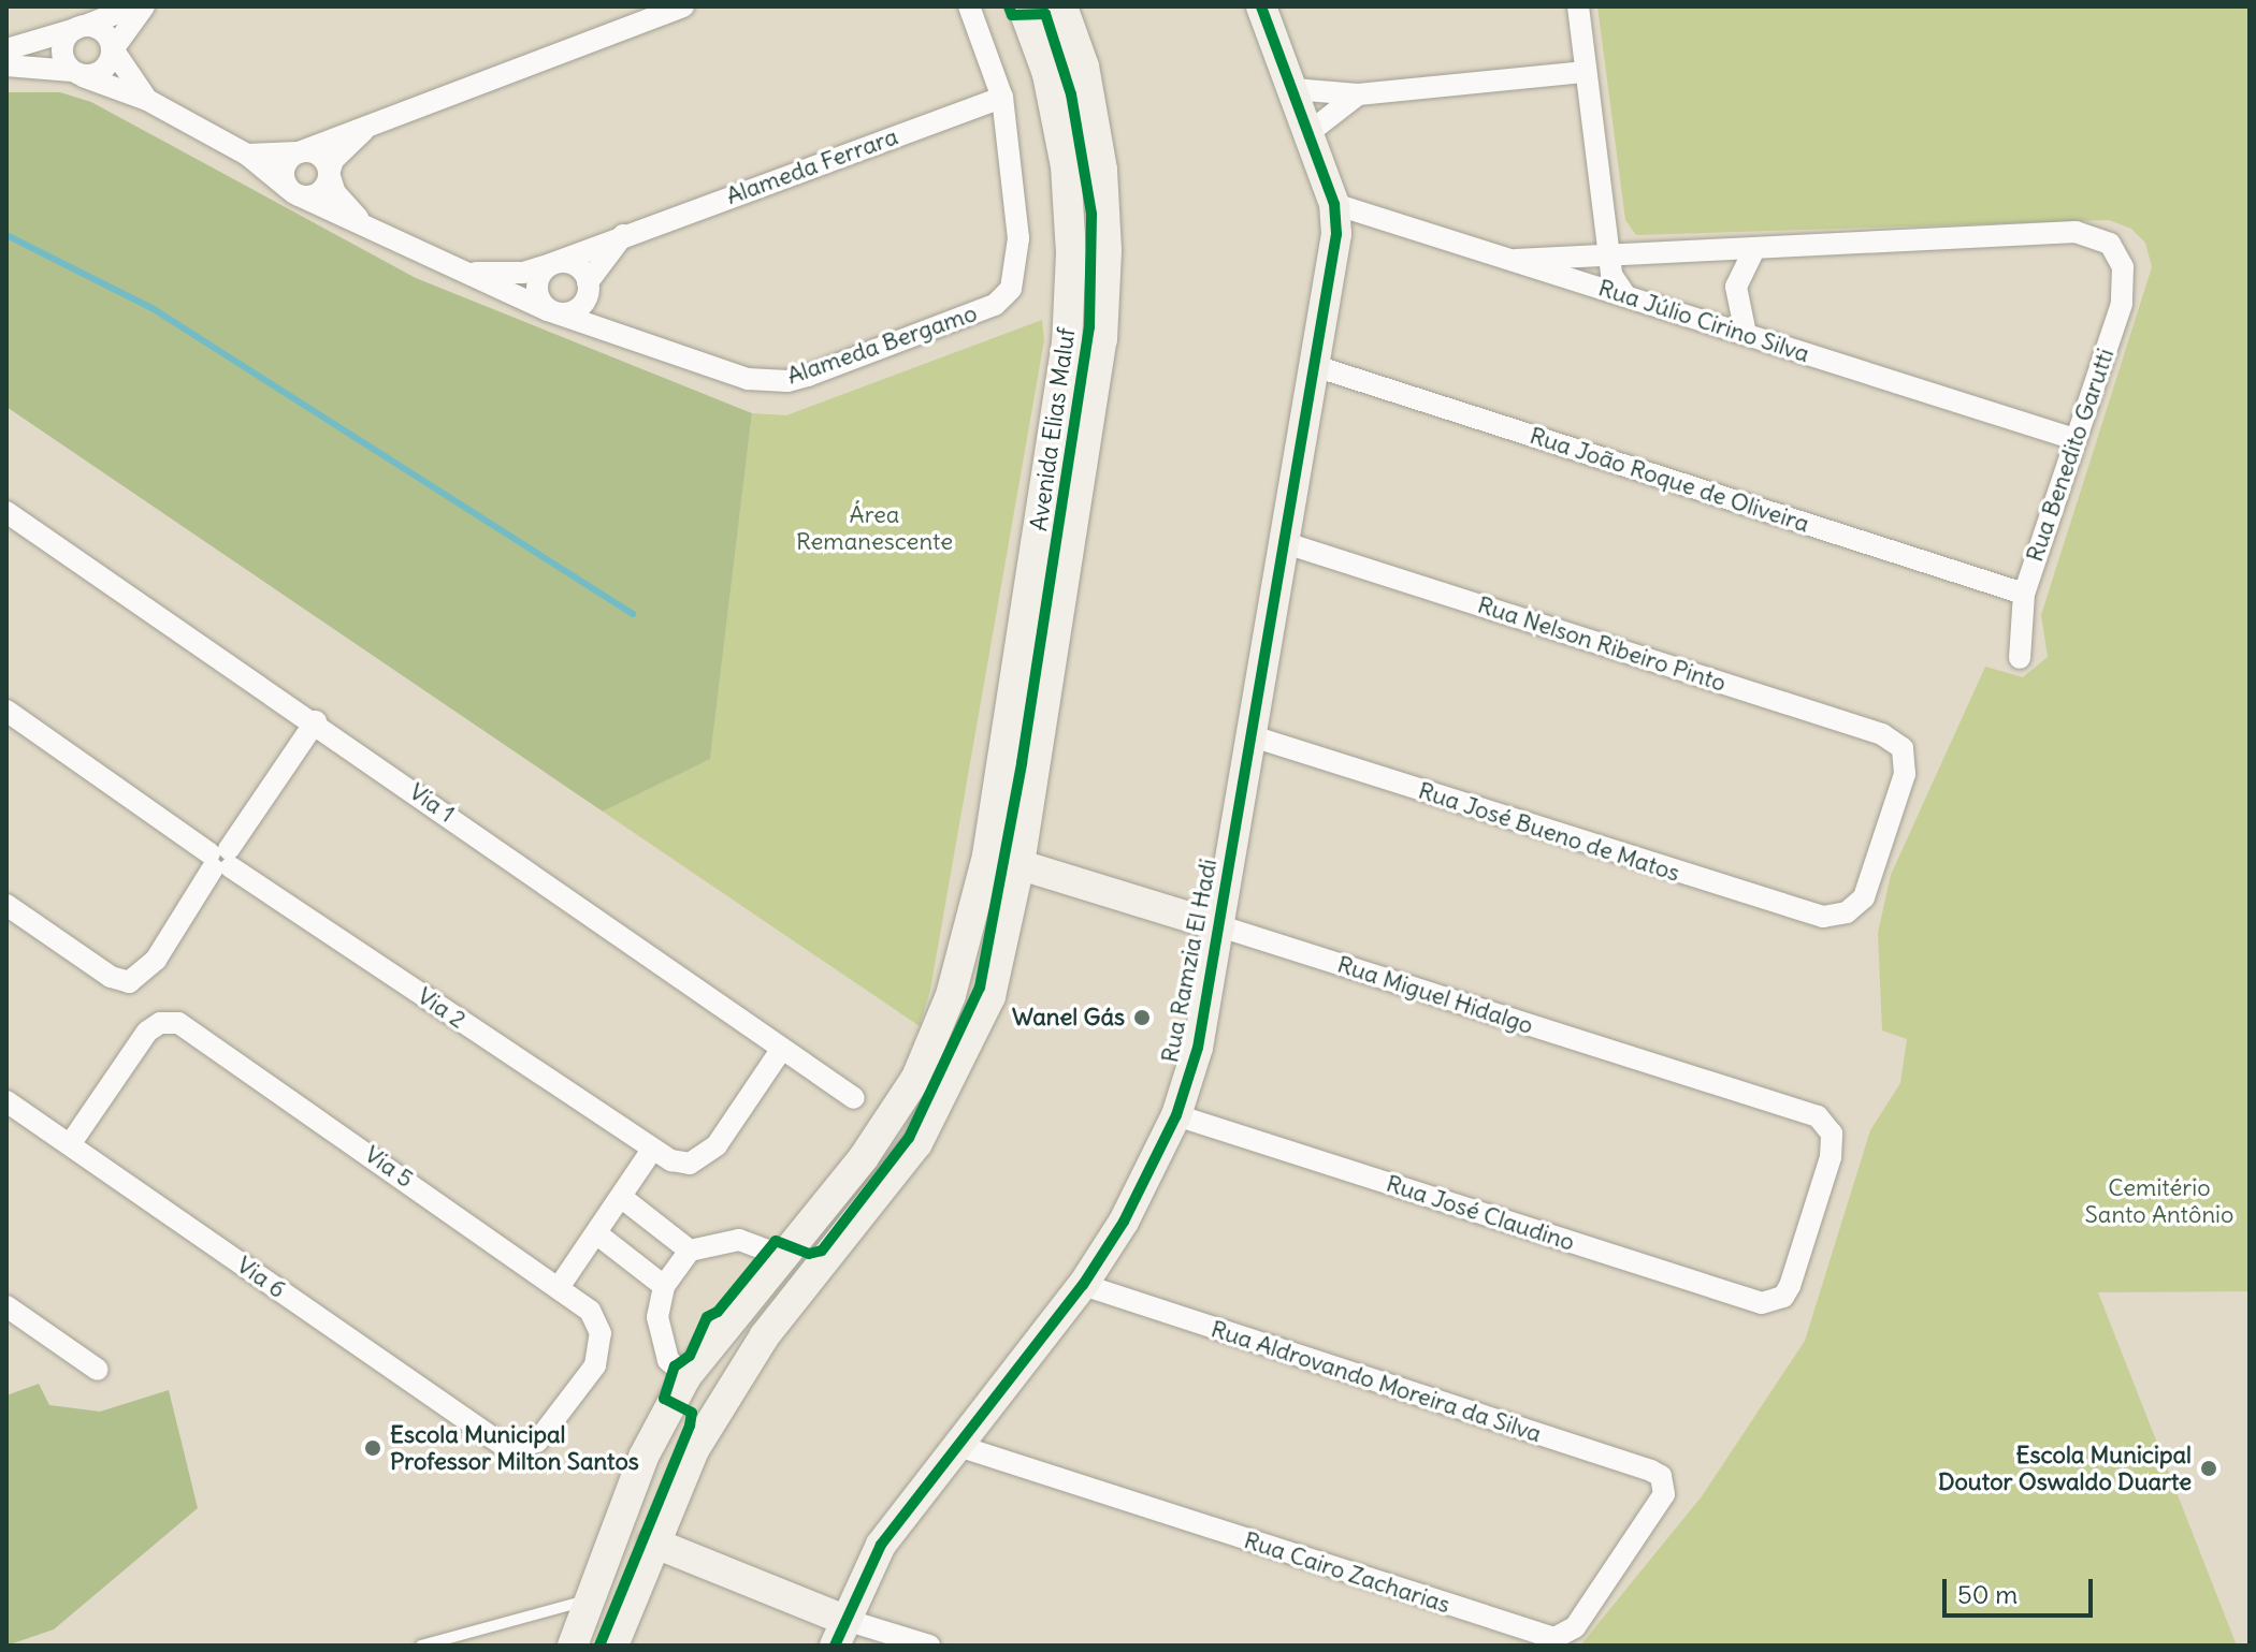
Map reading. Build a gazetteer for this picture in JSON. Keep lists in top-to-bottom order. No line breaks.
{"streets":{"street":["Alameda Ferrara","Rua Júlio Cirino Silva","Alameda Bergamo","Avenida Elias Maluf","Rua Benedito Garutti","Rua João Roque de Oliveira","Rua Nelson Ribeiro Pinto","Via 1","Rua José Bueno de Matos","Rua Ramzia El Hadi","Rua Miguel Hidalgo","Via 2","Via 5","Rua José Claudino","Via 6","Rua Aldrovando Moreira da Silva","Rua Cairo Zacharias"]},"crossings":[["Alameda Ferrara","Alameda Bergamo"],["Rua Júlio Cirino Silva","Rua Benedito Garutti"],["Rua Júlio Cirino Silva","Rua Ramzia El Hadi"],["Avenida Elias Maluf","Rua Miguel Hidalgo"],["Rua Benedito Garutti","Rua João Roque de Oliveira"],["Rua João Roque de Oliveira","Rua Ramzia El Hadi"],["Rua Nelson Ribeiro Pinto","Rua José Bueno de Matos"],["Rua Nelson Ribeiro Pinto","Rua Ramzia El Hadi"],["Rua José Bueno de Matos","Rua Ramzia El Hadi"],["Rua Ramzia El Hadi","Rua Miguel Hidalgo"],["Rua Ramzia El Hadi","Rua José Claudino"],["Rua Ramzia El Hadi","Rua Aldrovando Moreira da Silva"],["Rua Ramzia El Hadi","Rua Cairo Zacharias"],["Rua Miguel Hidalgo","Rua José Claudino"],["Via 5","Via 6"],["Rua Aldrovando Moreira da Silva","Rua Cairo Zacharias"]],"parks":["Área Remanescente","Cemitério Santo Antônio"],"places":["Wanel Gás","Escola Municipal Professor Milton Santos","Escola Municipal Doutor Oswaldo Duarte"],"scale_bar":"50 m"}
